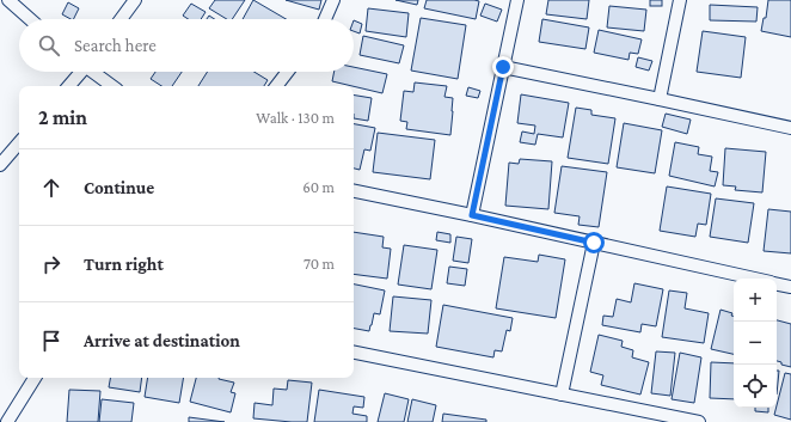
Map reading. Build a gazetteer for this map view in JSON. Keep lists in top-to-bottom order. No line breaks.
{"page":{"search":"Search here","heading":["2 min","Walk · 130 m"],"list":[["Continue","60 m"],["Turn right","70 m"],"Arrive at destination"],"map_buttons":["+","−"]}}
